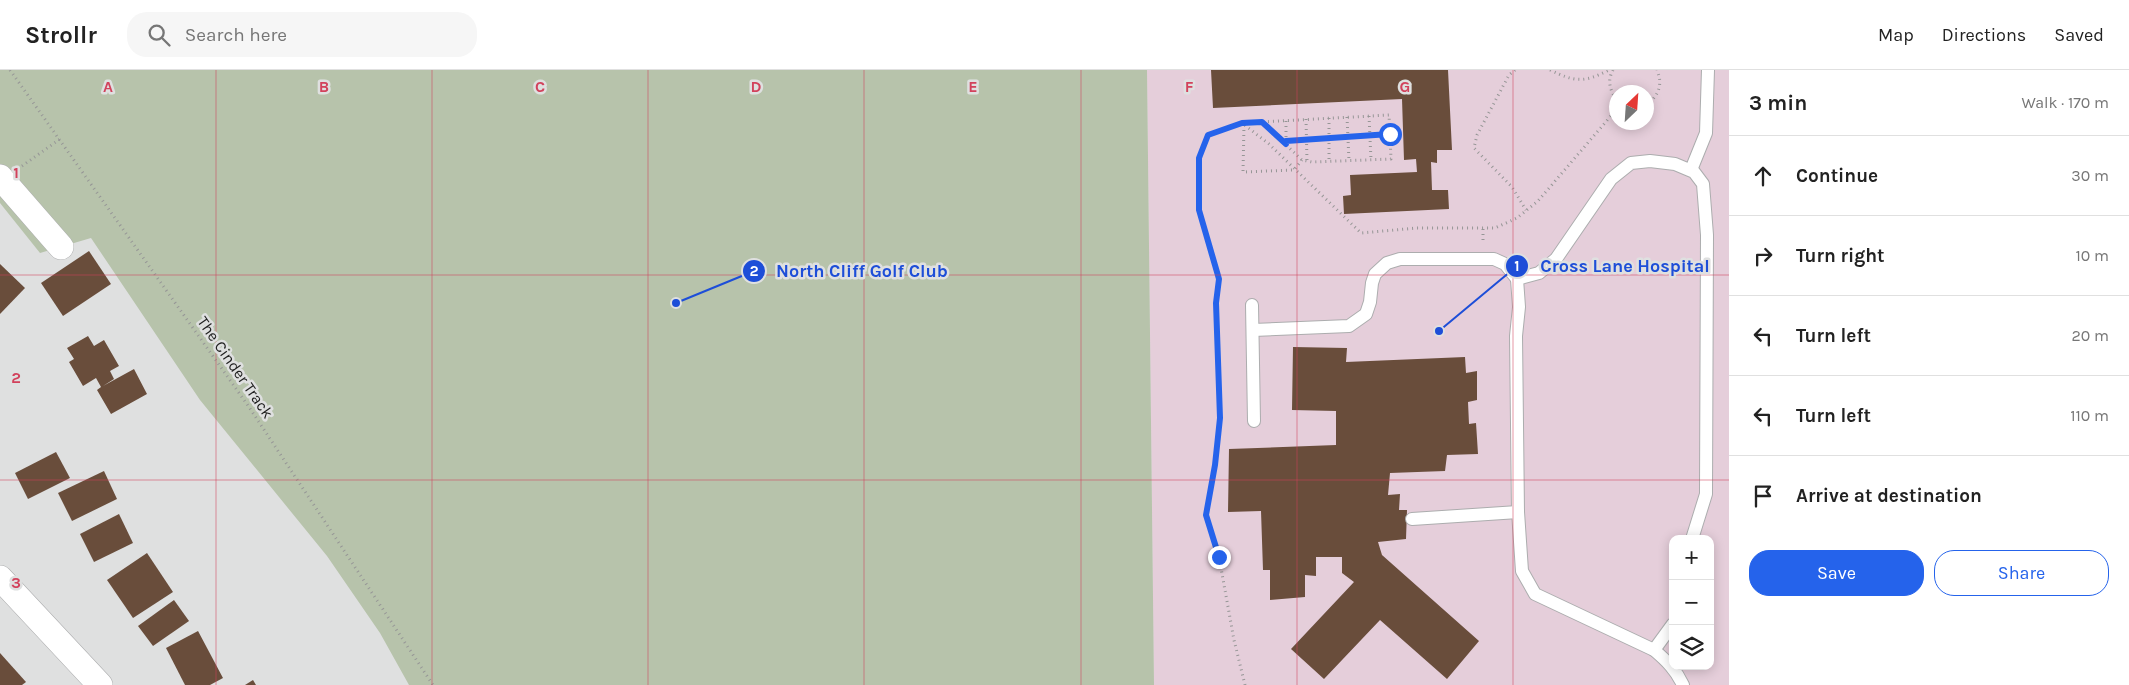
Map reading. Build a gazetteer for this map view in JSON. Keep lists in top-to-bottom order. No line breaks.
{"streets":{"path":["The Cinder Track"]},"places":["North Cliff Golf Club","Cross Lane Hospital"],"north":"top right","page":{"header":"Strollr","search":"Search here","nav":["Map","Directions","Saved"],"heading":["3 min","Walk · 170 m"],"list":[["Continue","30 m"],["Turn right","10 m"],["Turn left","20 m"],["Turn left","110 m"],"Arrive at destination"],"map_buttons":["+","−"],"buttons":["Save","Share"]},"grid":{"columns":["A","B","C","D","E","F","G"],"rows":["1","2","3"]}}
